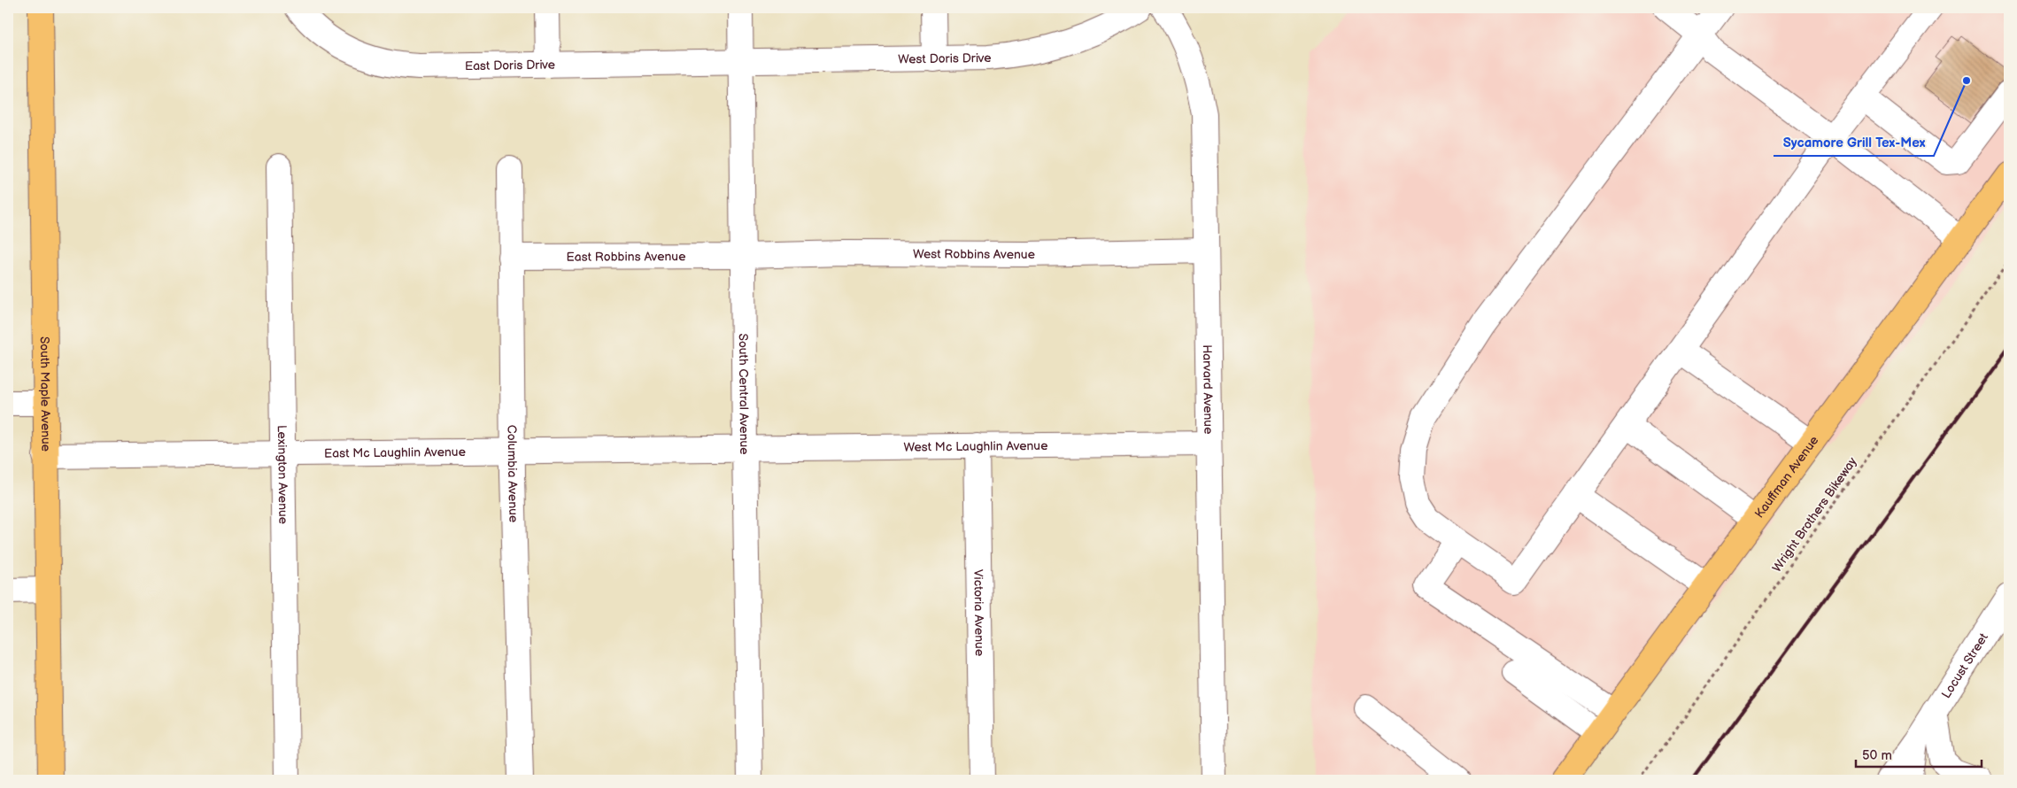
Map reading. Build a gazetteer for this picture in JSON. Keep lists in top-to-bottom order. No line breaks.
{"streets":{"main road":["South Maple Avenue","Kauffman Avenue"],"street":["West Doris Drive","East Doris Drive","West Robbins Avenue","East Robbins Avenue","Harvard Avenue","South Central Avenue","West Mc Laughlin Avenue","East Mc Laughlin Avenue","Lexington Avenue","Columbia Avenue","Victoria Avenue","Locust Street"],"path":["Wright Brothers Bikeway"]},"crossings":[["West Doris Drive","East Doris Drive"],["West Doris Drive","South Central Avenue"],["East Doris Drive","South Central Avenue"],["West Robbins Avenue","East Robbins Avenue"],["West Robbins Avenue","Harvard Avenue"],["West Robbins Avenue","South Central Avenue"],["East Robbins Avenue","South Central Avenue"],["East Robbins Avenue","Columbia Avenue"],["Harvard Avenue","West Mc Laughlin Avenue"],["South Maple Avenue","East Mc Laughlin Avenue"],["South Central Avenue","West Mc Laughlin Avenue"],["South Central Avenue","East Mc Laughlin Avenue"],["West Mc Laughlin Avenue","East Mc Laughlin Avenue"],["West Mc Laughlin Avenue","Victoria Avenue"],["East Mc Laughlin Avenue","Lexington Avenue"],["East Mc Laughlin Avenue","Columbia Avenue"]],"places":["Sycamore Grill Tex-Mex"],"scale_bar":"50 m"}
